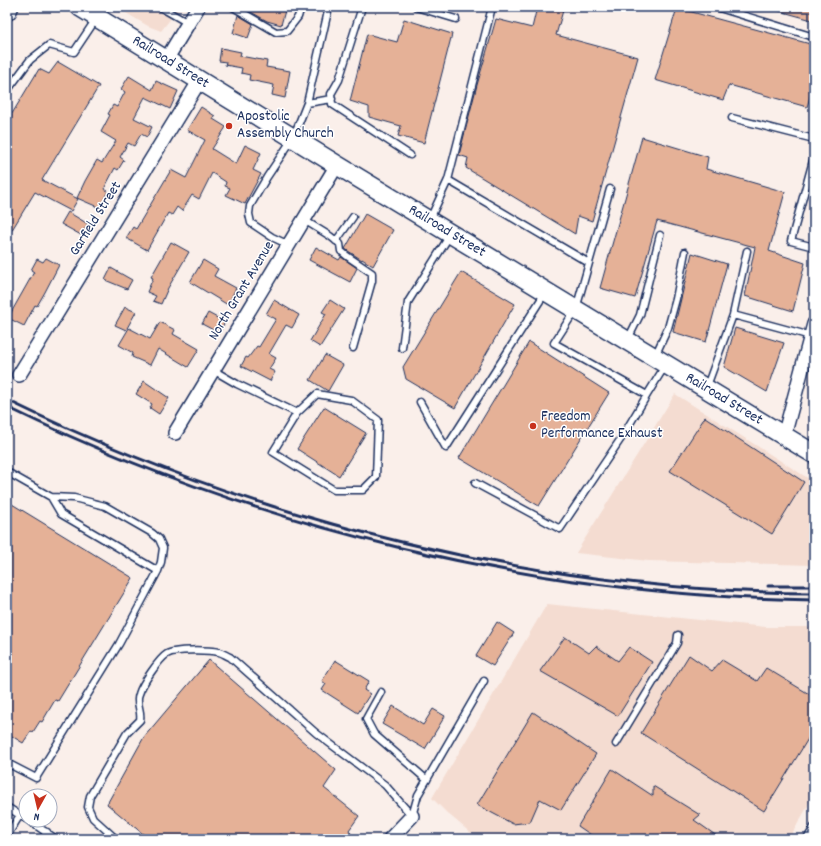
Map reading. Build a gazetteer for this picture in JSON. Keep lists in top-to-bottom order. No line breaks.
{"streets":{"main road":["Railroad Street"],"street":["Garfield Street","North Grant Avenue"]},"crossings":[["Railroad Street","Garfield Street"],["Railroad Street","North Grant Avenue"]],"places":["Apostolic Assembly Church","Freedom Performance Exhaust"],"north":"bottom"}
